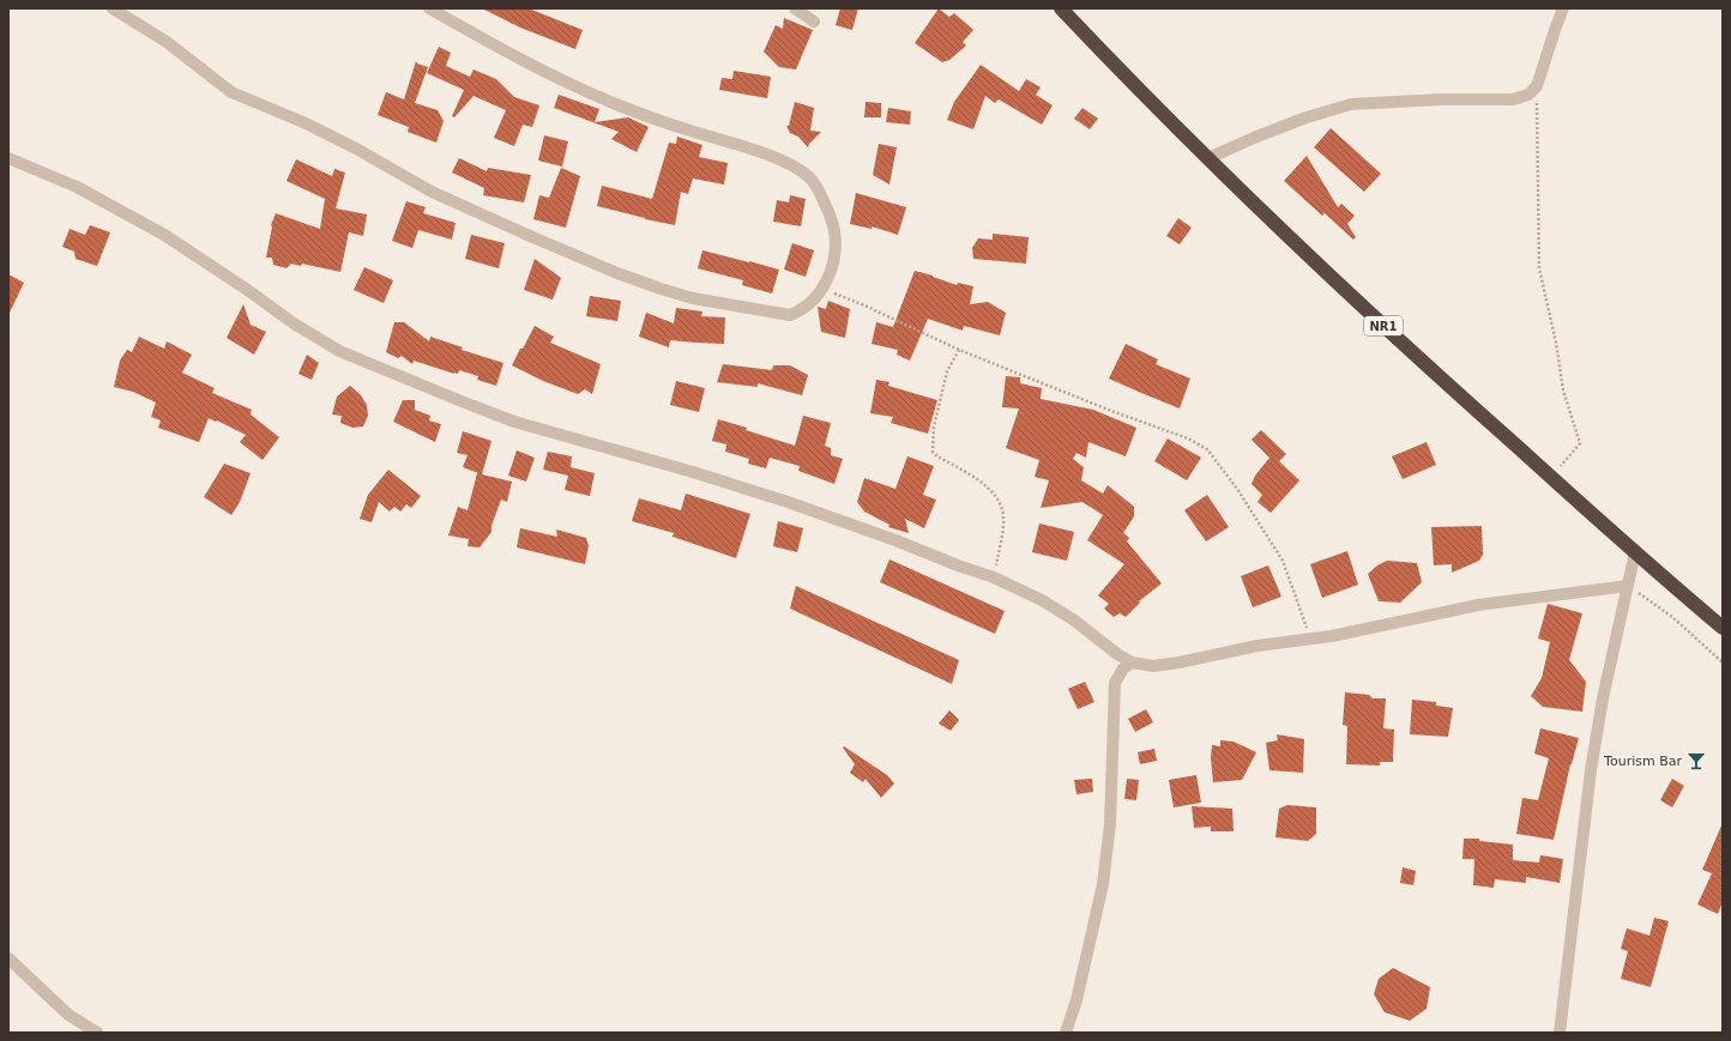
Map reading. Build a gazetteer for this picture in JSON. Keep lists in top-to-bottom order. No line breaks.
{"streets":{"highway":["NR1"]},"places":{"bar":["Tourism Bar"]}}
